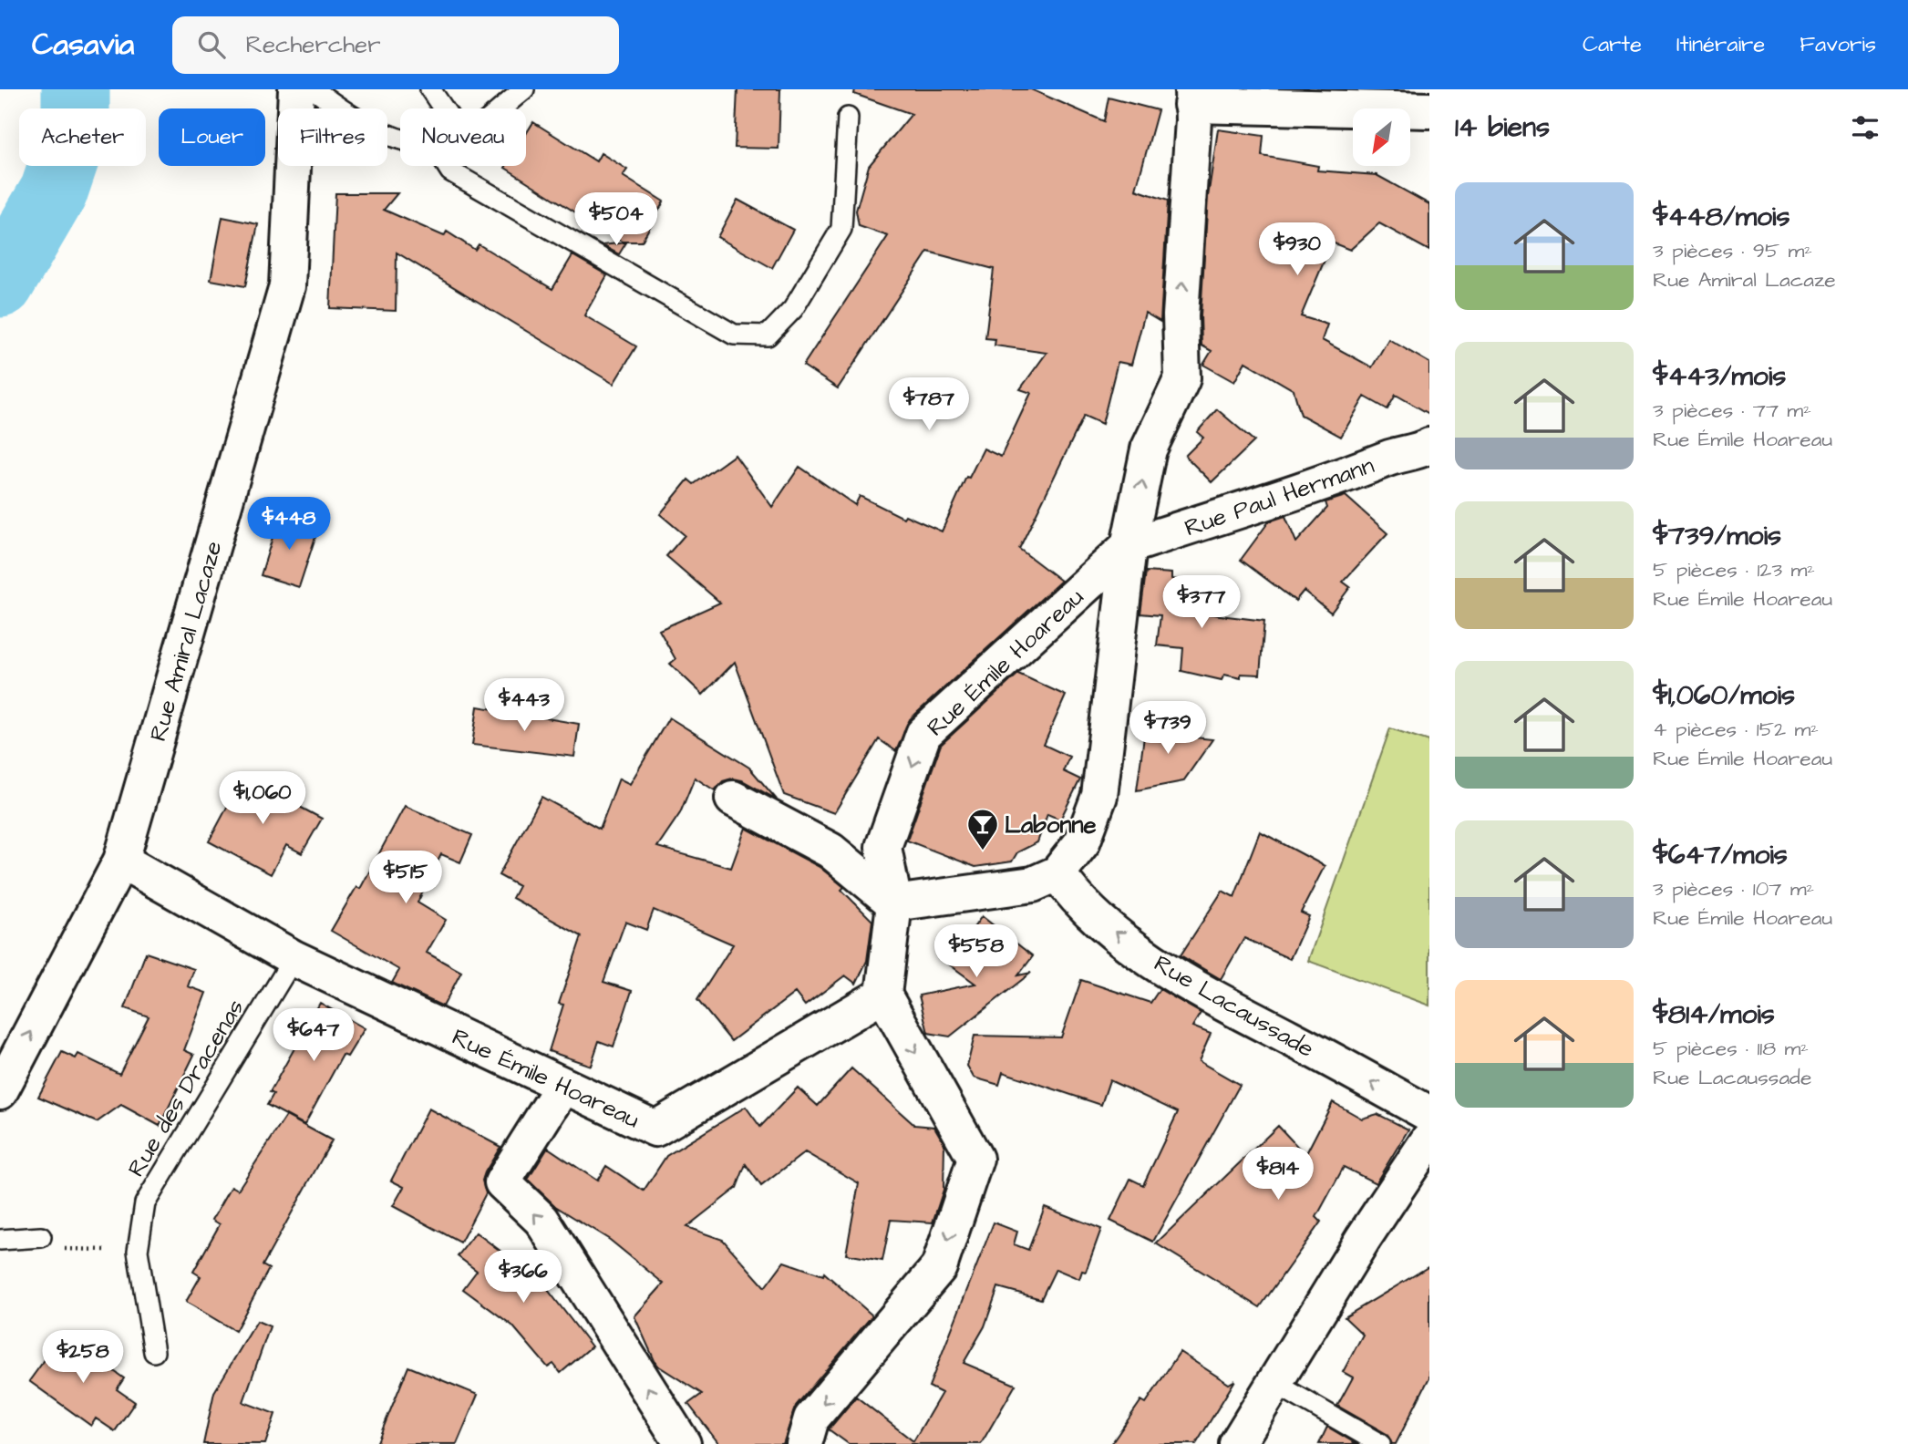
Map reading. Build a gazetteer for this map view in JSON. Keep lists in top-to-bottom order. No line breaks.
{"streets":{"street":["Rue Paul Hermann","Rue Amiral Lacaze","Rue Émile Hoareau","Rue Lacaussade"],"lane":["Rue des Dracenas"]},"crossings":[["Rue Paul Hermann","Rue Émile Hoareau"],["Rue Amiral Lacaze","Rue Émile Hoareau"],["Rue Émile Hoareau","Rue Lacaussade"],["Rue Émile Hoareau","Rue des Dracenas"]],"one_way":["Rue Lacaussade"],"places":{"bar":["Labonne"]},"north":"bottom left","page":{"header":"Casavia","search":"Rechercher","nav":["Carte","Itinéraire","Favoris"],"heading":"14 biens","chip":["Acheter","Louer","Filtres","Nouveau"],"list":[{"name":"$448/mois","note":"3 pièces · 95 m² · Rue Amiral Lacaze"},{"name":"$443/mois","note":"3 pièces · 77 m² · Rue Émile Hoareau"},{"name":"$739/mois","note":"5 pièces · 123 m² · Rue Émile Hoareau"},{"name":"$1,060/mois","note":"4 pièces · 152 m² · Rue Émile Hoareau"},{"name":"$647/mois","note":"3 pièces · 107 m² · Rue Émile Hoareau"},{"name":"$814/mois","note":"5 pièces · 118 m² · Rue Lacaussade"}],"price":["$504","$930","$787","$448","$377","$443","$739","$1,060","$515","$558","$647","$814","$366","$258"]}}
